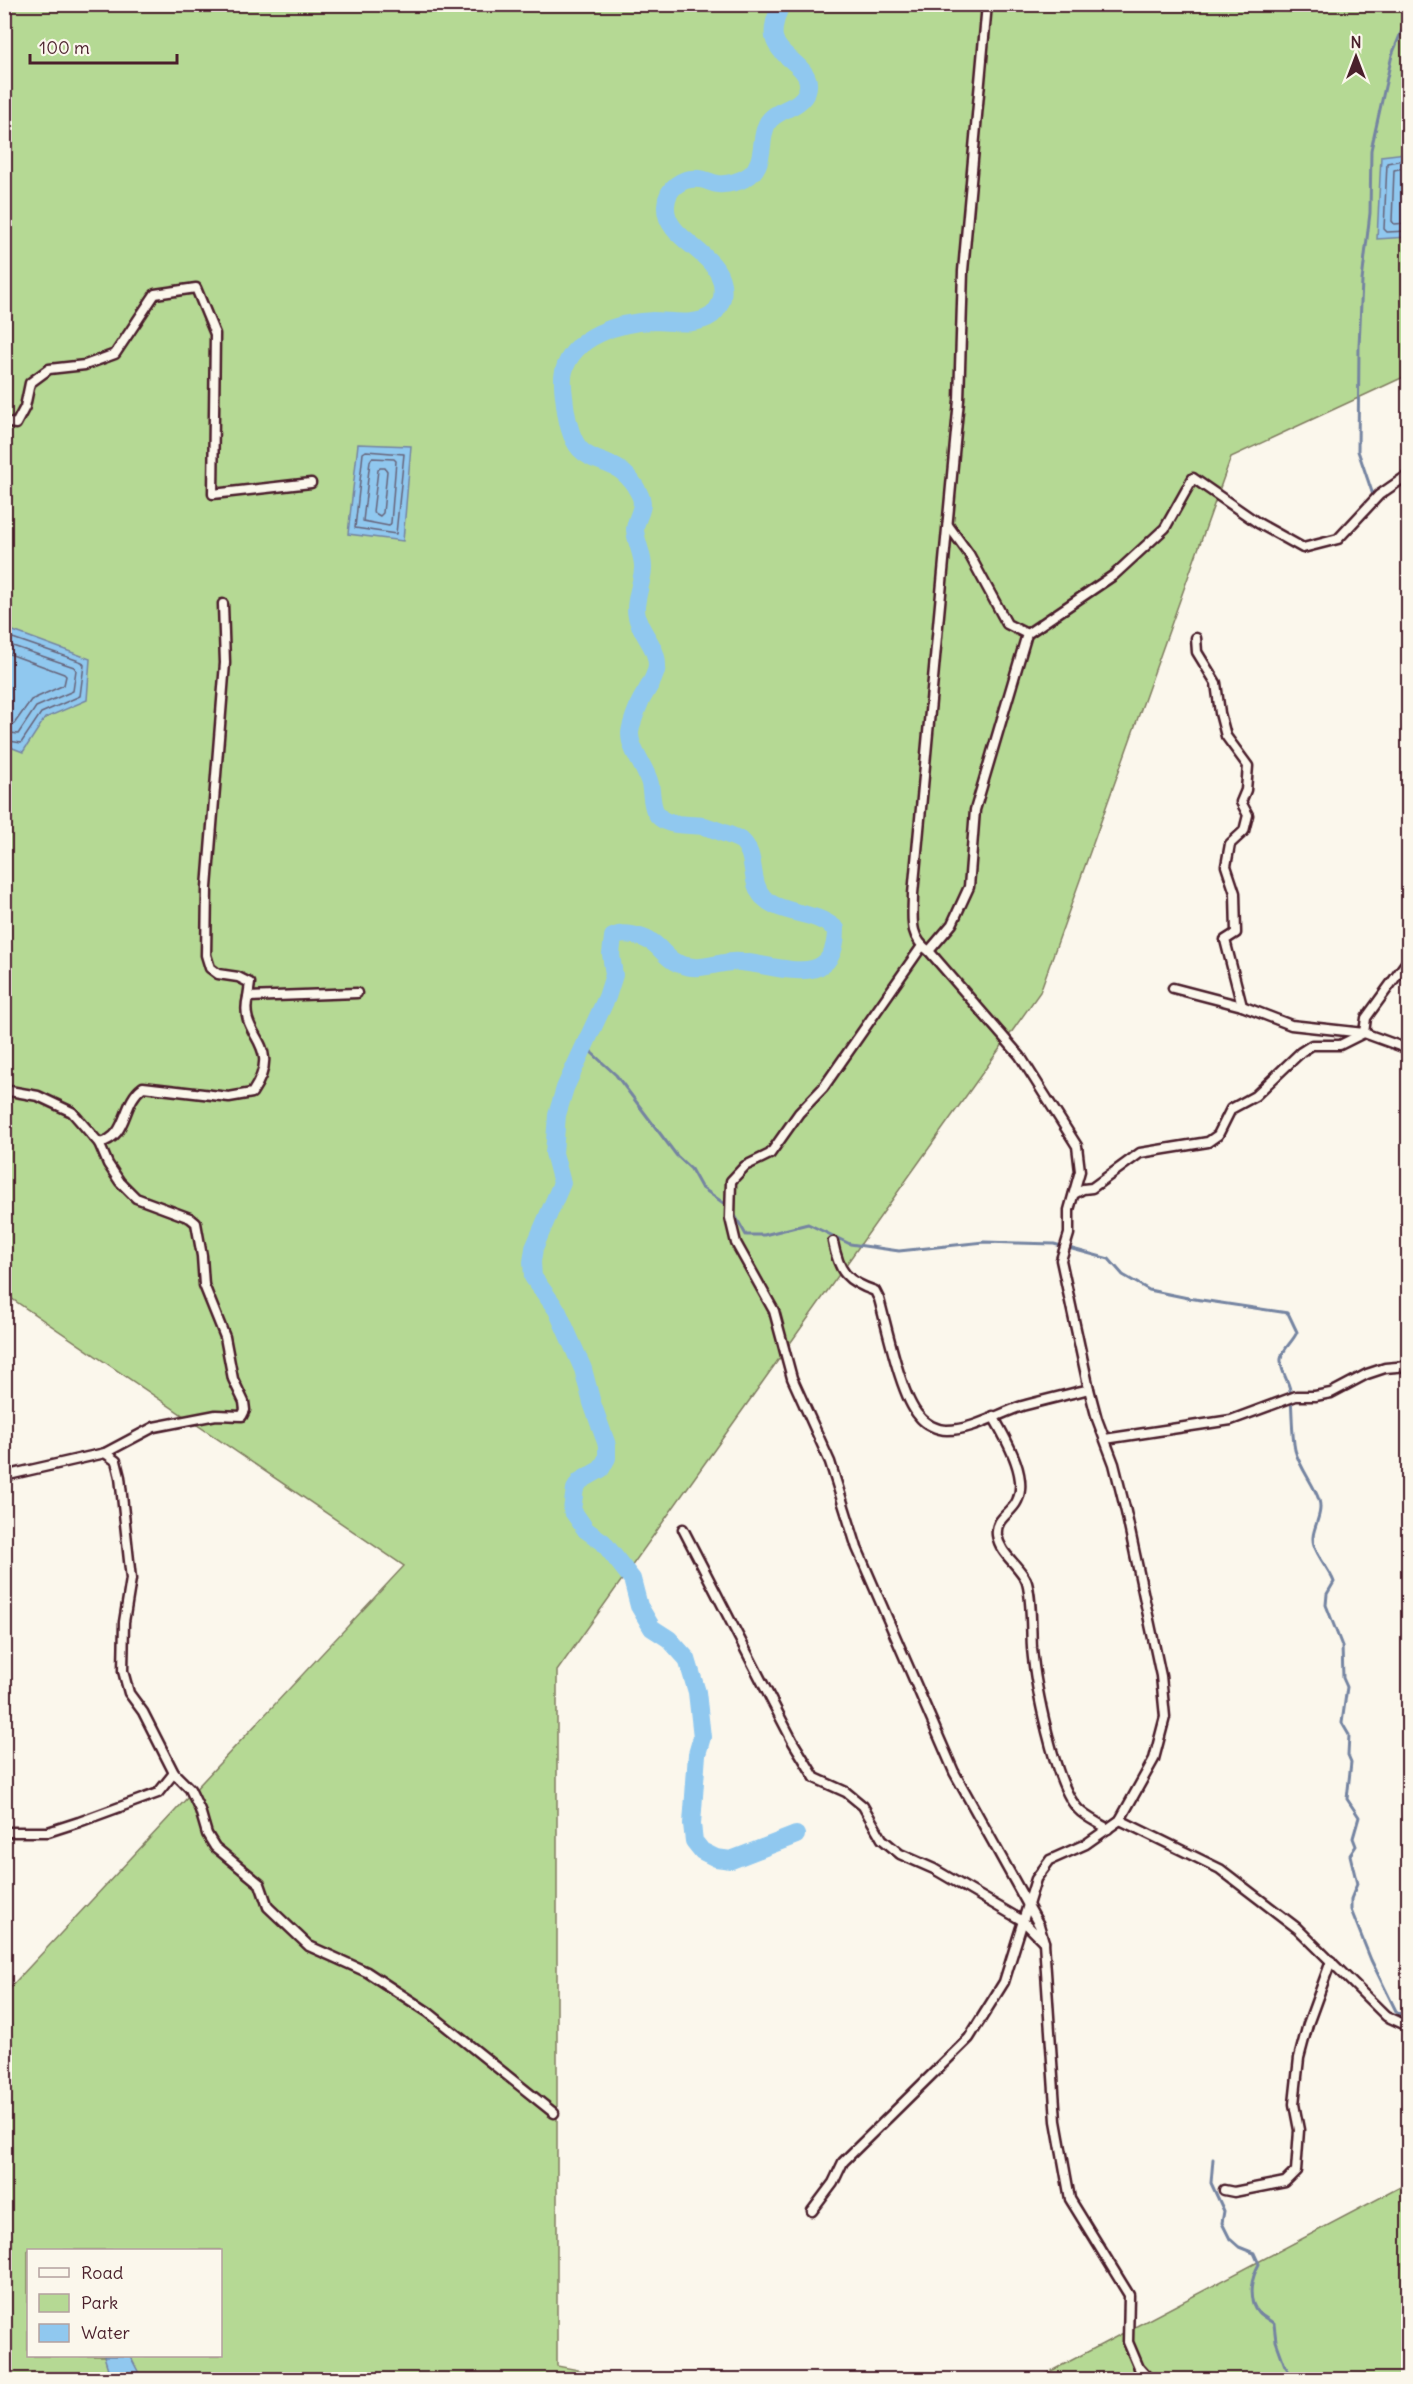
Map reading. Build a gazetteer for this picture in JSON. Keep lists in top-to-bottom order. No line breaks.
{"legend":["Road","Park","Water"],"scale_bar":"100 m","north":"top"}
